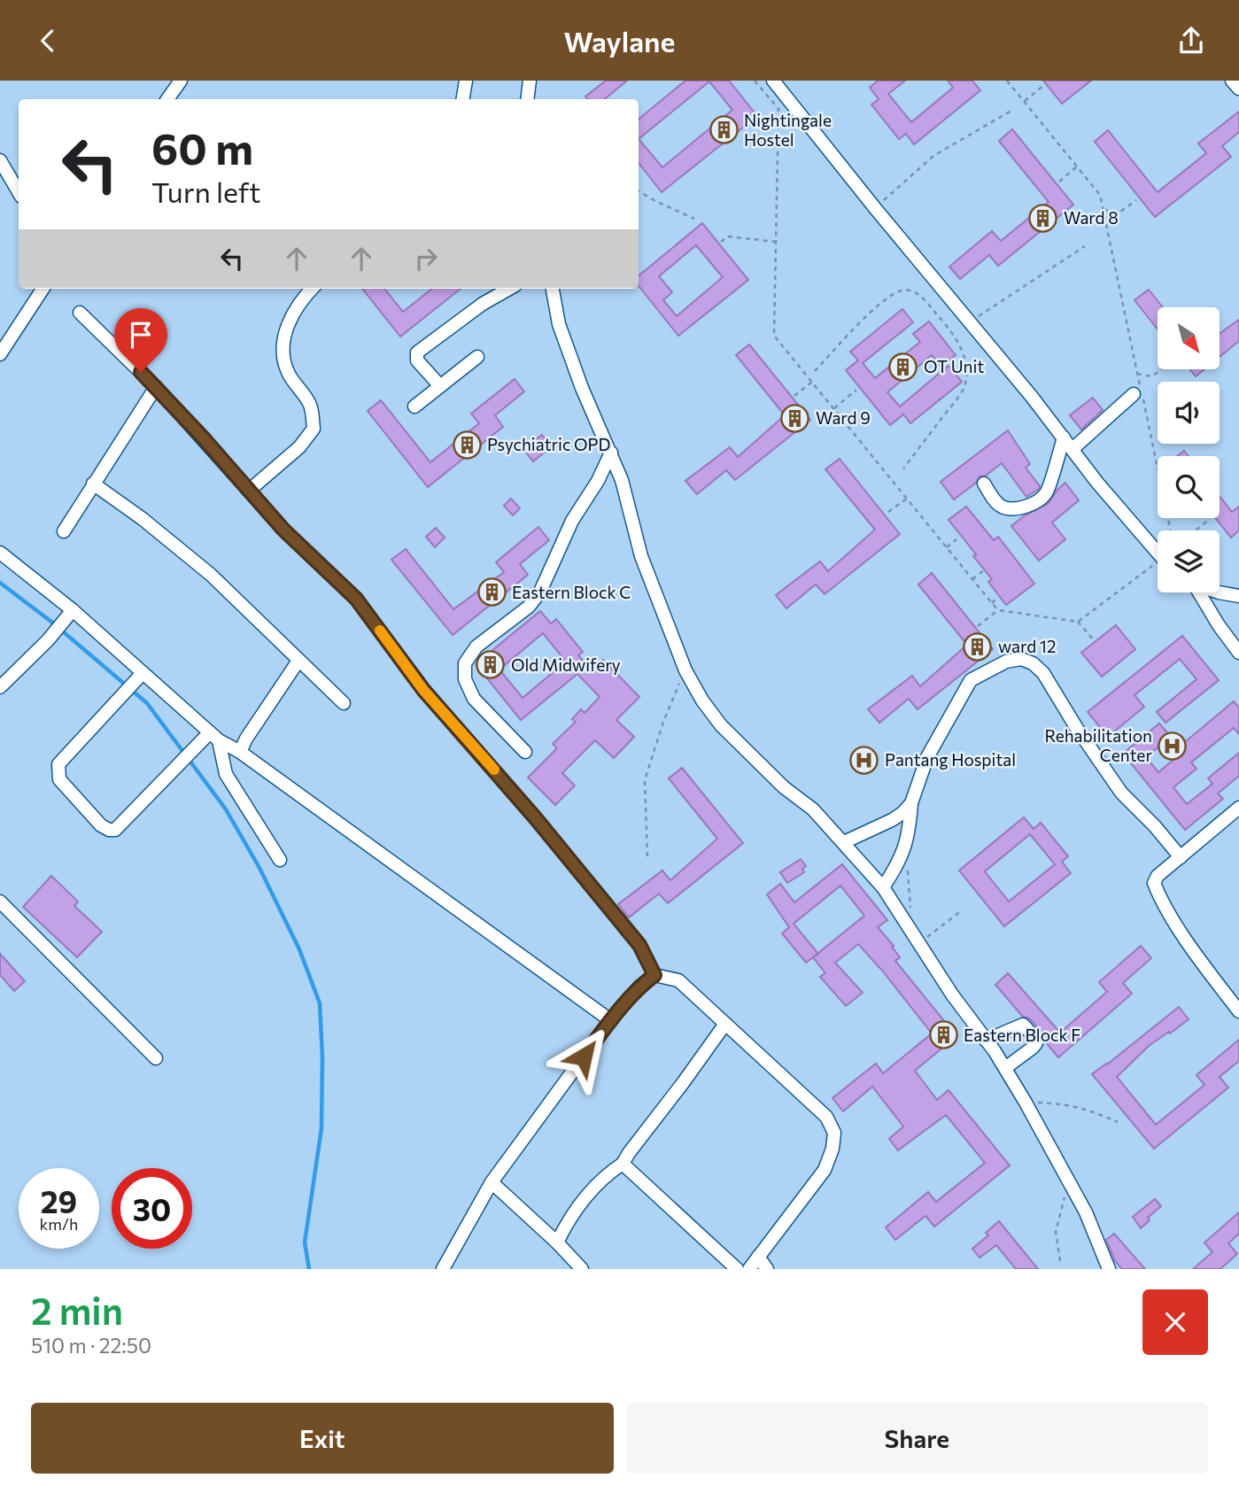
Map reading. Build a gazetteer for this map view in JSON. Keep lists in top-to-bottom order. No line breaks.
{"places":{"building":["Nightingale Hostel","Ward 8","OT Unit","Ward 9","Psychiatric OPD","Eastern Block C","ward 12","Old Midwifery","Eastern Block F"],"hospital":["Rehabilitation Center","Pantang Hospital"]},"north":"bottom right","page":{"header":"Waylane","turn":["60 m","Turn left"],"speed":"29 km/h","limit":"30","heading":["2 min","510 m · 22:50"],"buttons":["Exit","Share"]}}
